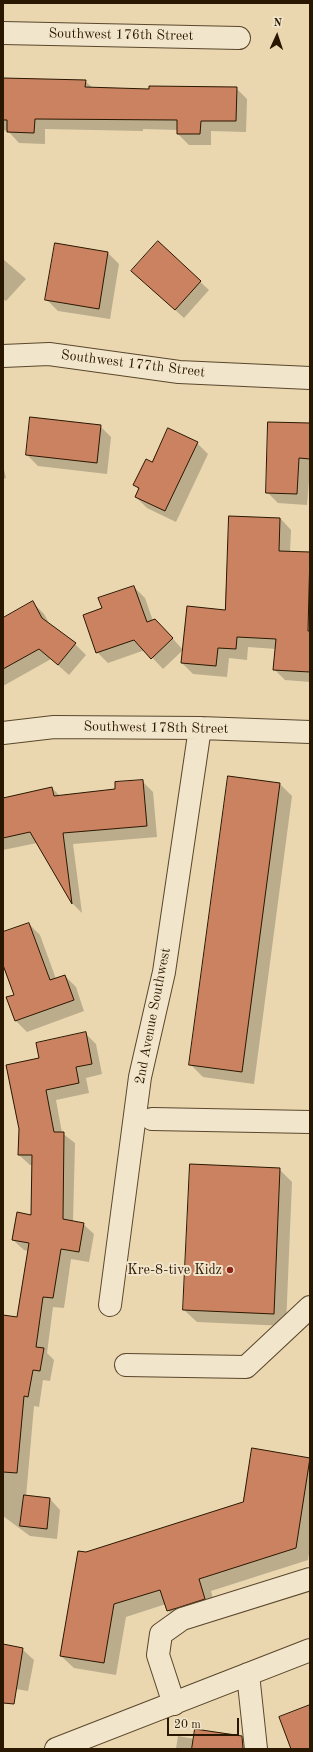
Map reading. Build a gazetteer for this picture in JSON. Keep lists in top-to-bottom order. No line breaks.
{"streets":{"street":["Southwest 176th Street","Southwest 177th Street","Southwest 178th Street","2nd Avenue Southwest"]},"crossings":[["Southwest 178th Street","2nd Avenue Southwest"]],"places":["Kre-8-tive Kidz"],"scale_bar":"20 m","north":"top"}
